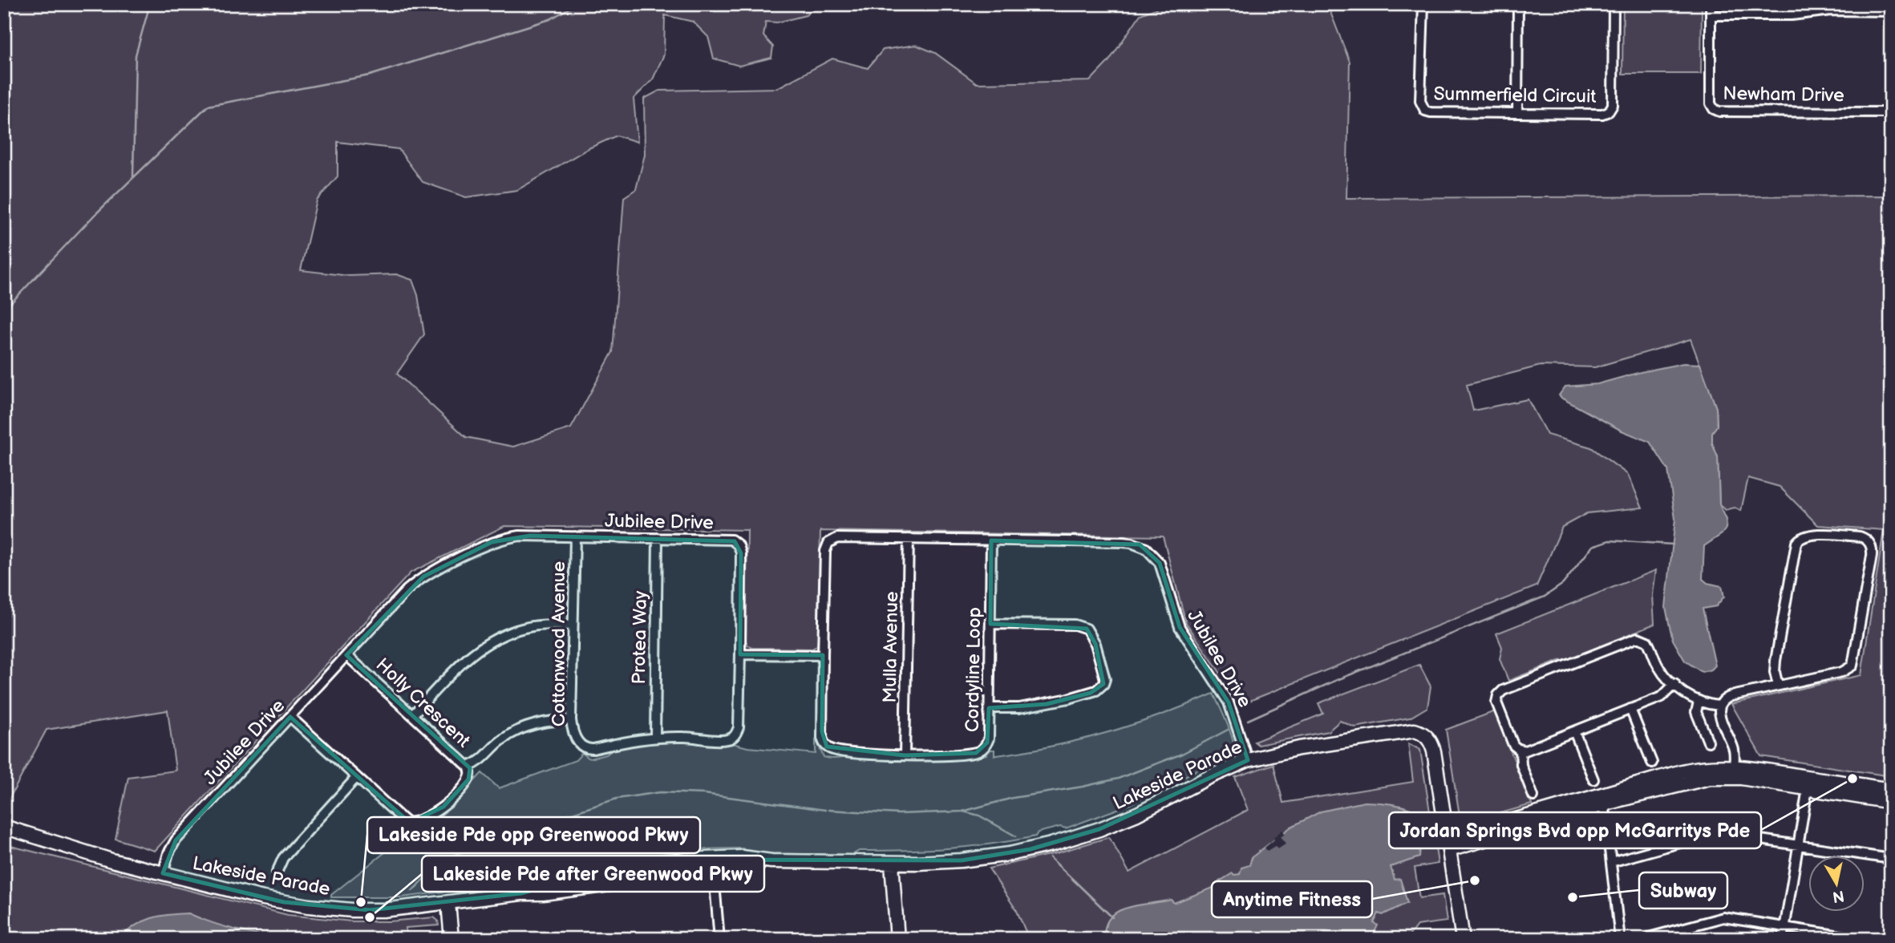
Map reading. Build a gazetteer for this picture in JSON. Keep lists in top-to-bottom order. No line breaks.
{"streets":{"street":["Newham Drive","Summerfield Circuit","Jubilee Drive","Protea Way","Cottonwood Avenue","Mulla Avenue","Cordyline Loop","Holly Crescent","Lakeside Parade"]},"crossings":[["Jubilee Drive","Protea Way"],["Jubilee Drive","Cottonwood Avenue"],["Jubilee Drive","Mulla Avenue"],["Jubilee Drive","Cordyline Loop"],["Jubilee Drive","Holly Crescent"],["Jubilee Drive","Lakeside Parade"],["Protea Way","Cottonwood Avenue"],["Mulla Avenue","Cordyline Loop"]],"places":["Jordan Springs Bvd opp McGarritys Pde","Anytime Fitness","Subway","Lakeside Pde opp Greenwood Pkwy","Lakeside Pde after Greenwood Pkwy"],"north":"bottom"}
